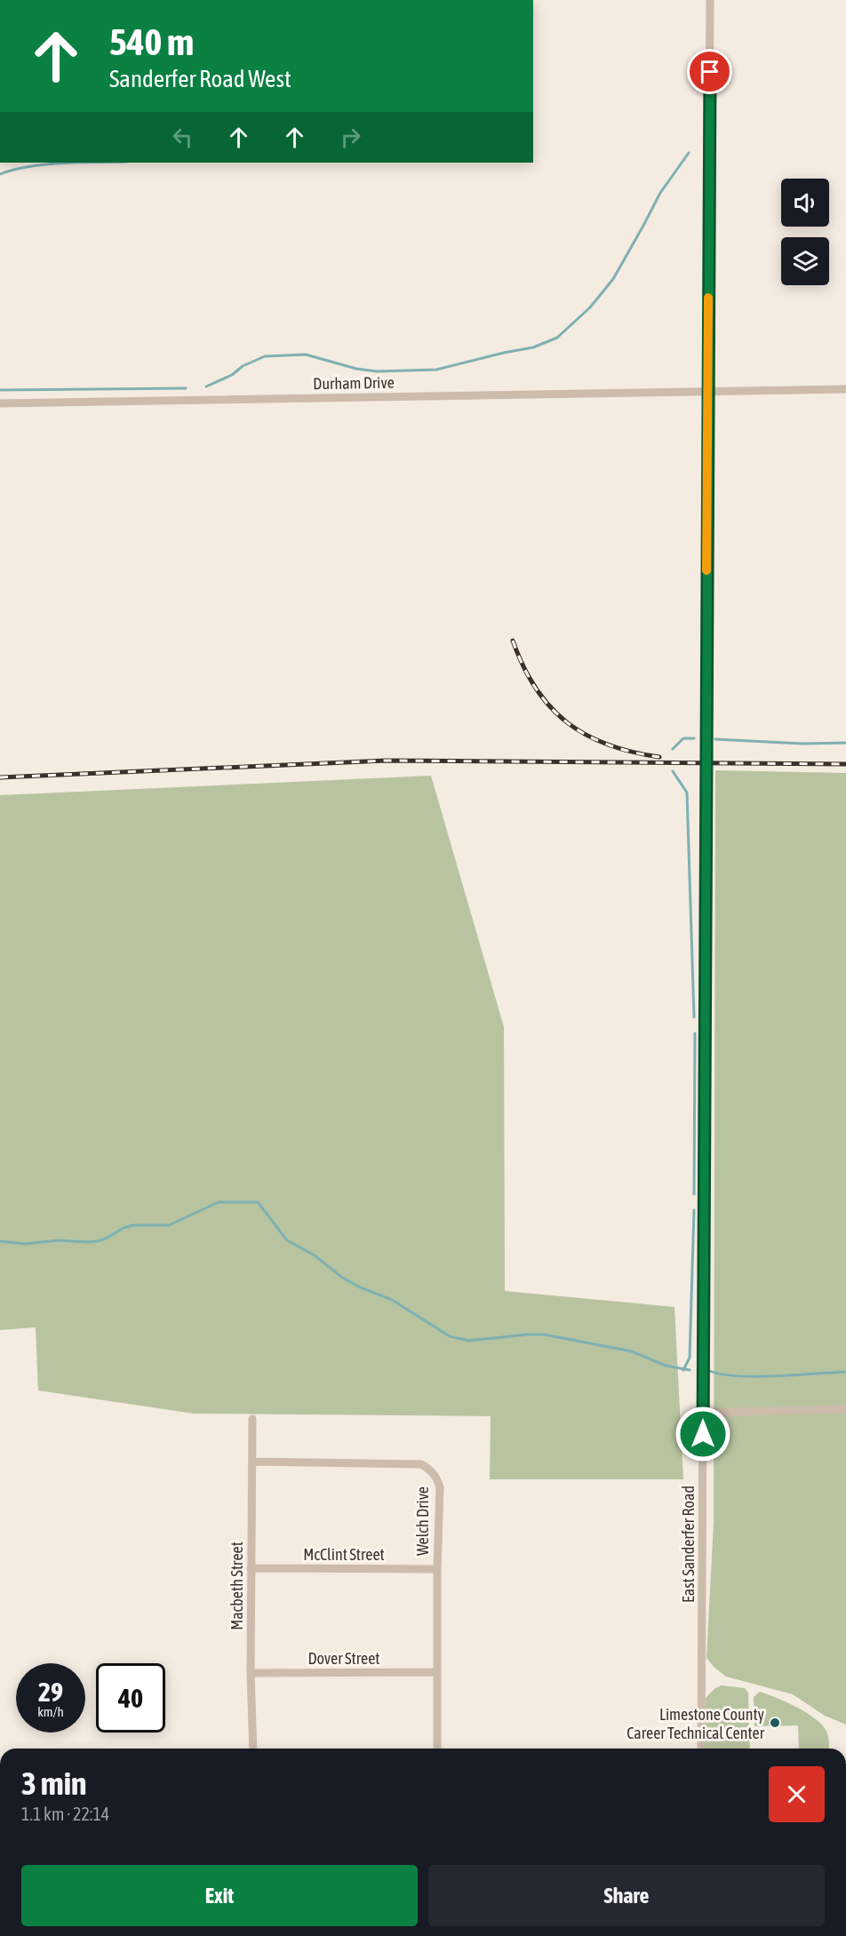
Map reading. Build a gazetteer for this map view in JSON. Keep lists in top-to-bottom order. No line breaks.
{"streets":{"street":["Durham Drive","Welch Drive","East Sanderfer Road","McClint Street","Macbeth Street","Dover Street"]},"crossings":[["Durham Drive","East Sanderfer Road"],["Welch Drive","McClint Street"],["Welch Drive","Macbeth Street"],["Welch Drive","Dover Street"],["McClint Street","Macbeth Street"],["Macbeth Street","Dover Street"]],"places":["Limestone County Career Technical Center"],"page":{"turn":["540 m","Sanderfer Road West"],"speed":"29 km/h","limit":"40","heading":["3 min","1.1 km · 22:14"],"buttons":["Exit","Share"]}}
